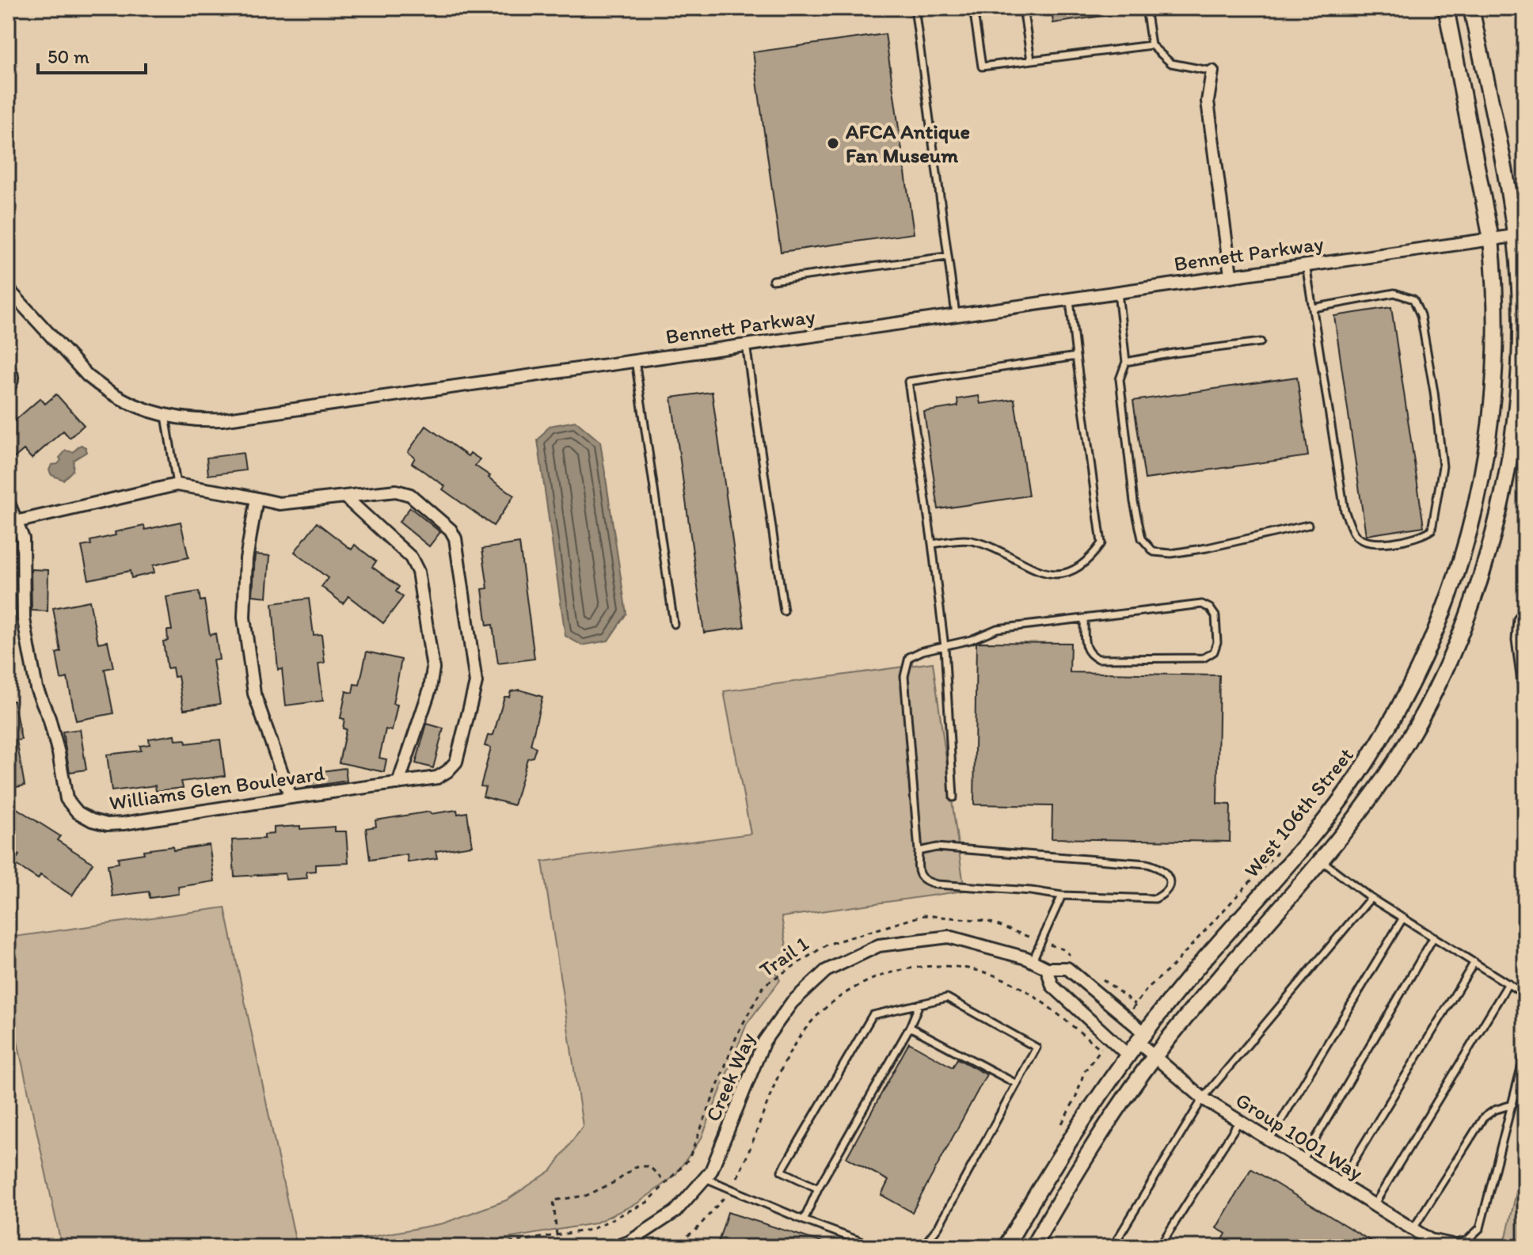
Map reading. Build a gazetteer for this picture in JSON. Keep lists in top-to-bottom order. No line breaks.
{"streets":{"street":["Bennett Parkway","Williams Glen Boulevard","West 106th Street","Creek Way","Group 1001 Way"],"path":["Trail 1"]},"crossings":[["Bennett Parkway","West 106th Street"],["West 106th Street","Creek Way"],["West 106th Street","Group 1001 Way"],["Creek Way","Group 1001 Way"]],"places":["AFCA Antique Fan Museum"],"scale_bar":"50 m"}
